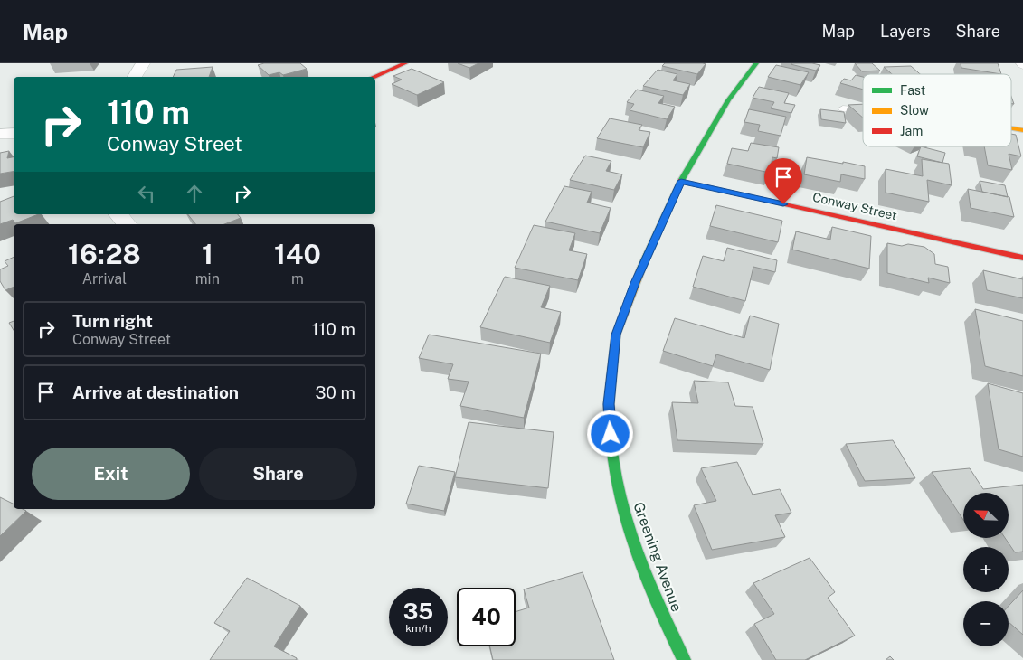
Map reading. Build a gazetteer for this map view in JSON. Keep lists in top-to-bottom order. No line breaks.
{"streets":{"street":["Conway Street","Greening Avenue"]},"crossings":[["Conway Street","Greening Avenue"]],"legend":["Fast","Slow","Jam"],"north":"top left","page":{"header":"Map","nav":["Map","Layers","Share"],"turn":["110 m","Conway Street"],"eta":["16:28","Arrival","1","min","140","m"],"list":[{"name":"Turn right","note":"Conway Street","value":"110 m"},{"name":"Arrive at destination","value":"30 m"}],"buttons":["Exit","Share"],"map_buttons":["+","−"],"speed":"35 km/h","limit":"40"}}
